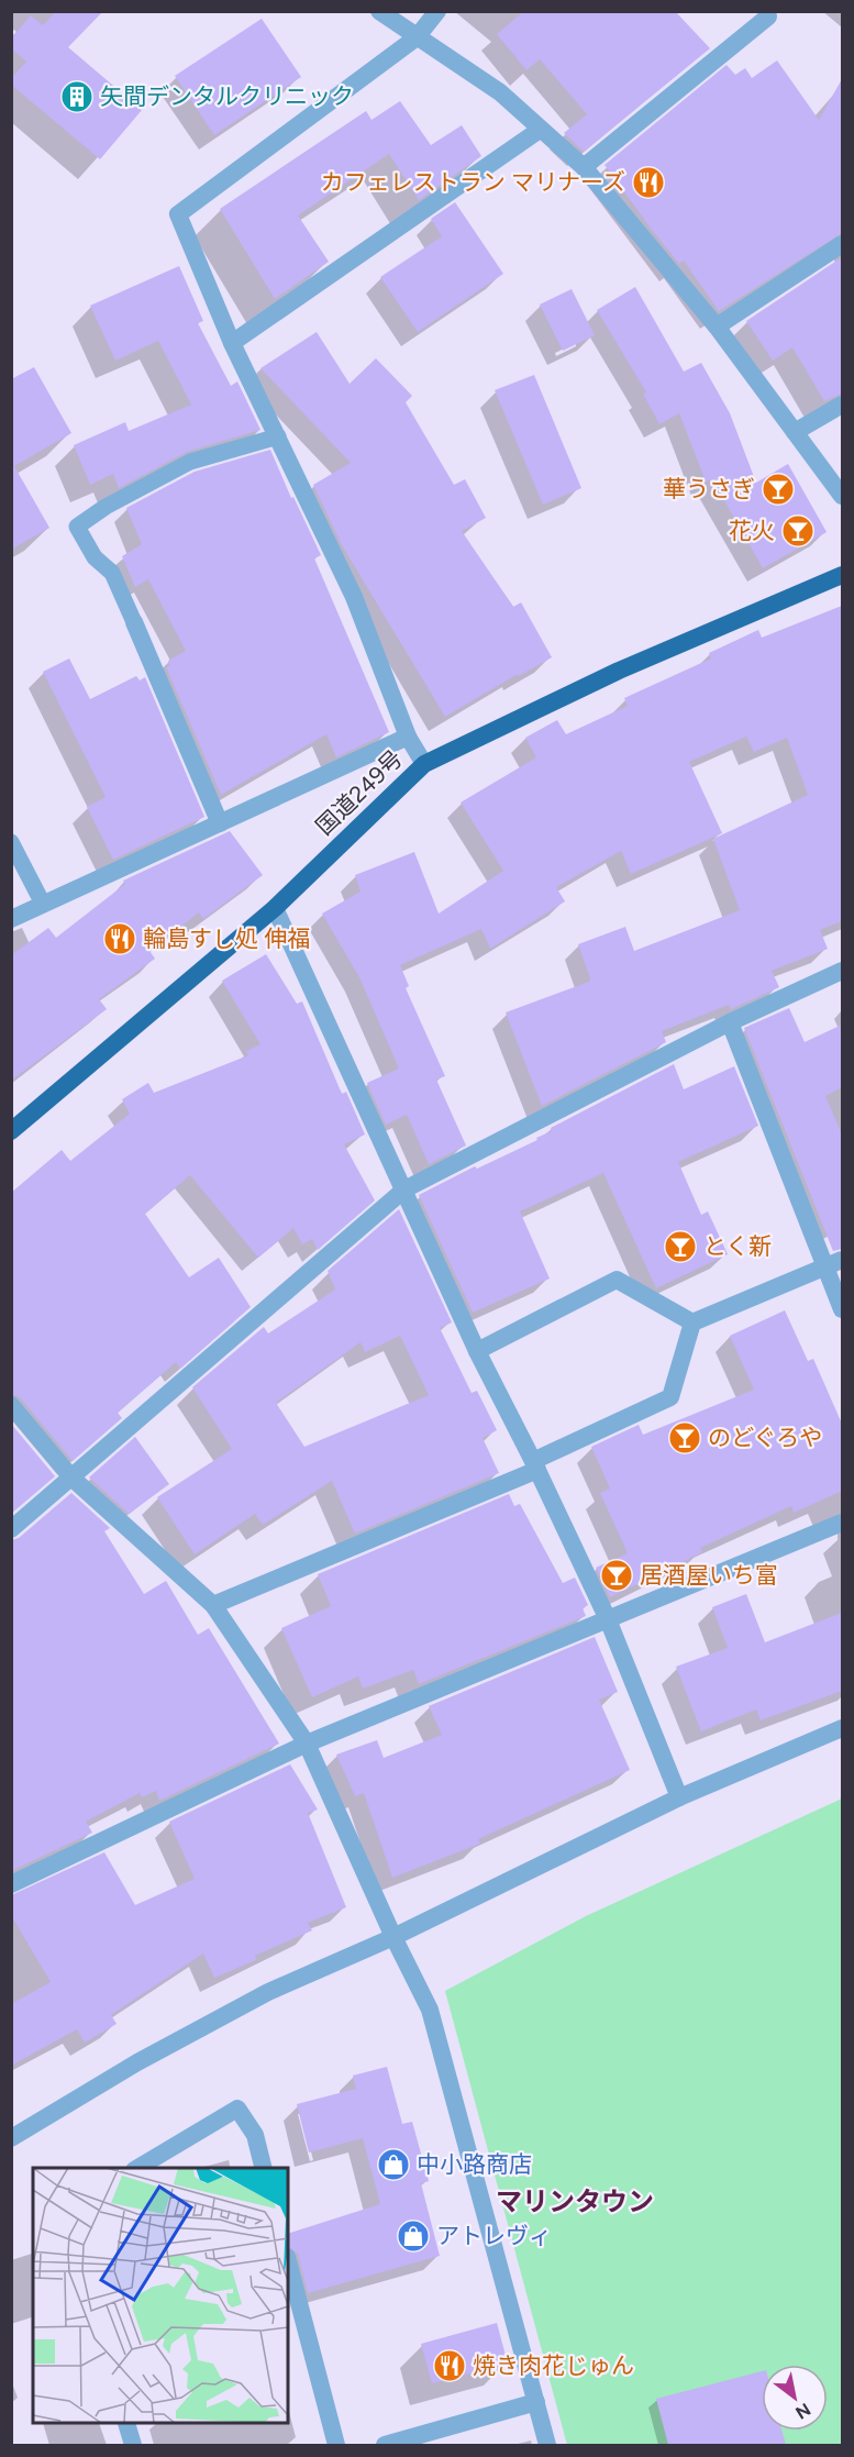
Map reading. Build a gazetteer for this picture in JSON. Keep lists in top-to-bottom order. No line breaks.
{"streets":{"highway":["国道249号"]},"districts":["マリンタウン"],"places":{"building":["矢間デンタルクリニック"],"restaurant":["カフェレストラン マリナーズ","輪島すし処 伸福","焼き肉花じゅん"],"bar":["華うさぎ","花火","とく新","のどぐろや","居酒屋いち富"],"shop":["中小路商店","アトレヴィ"]},"north":"bottom right"}
